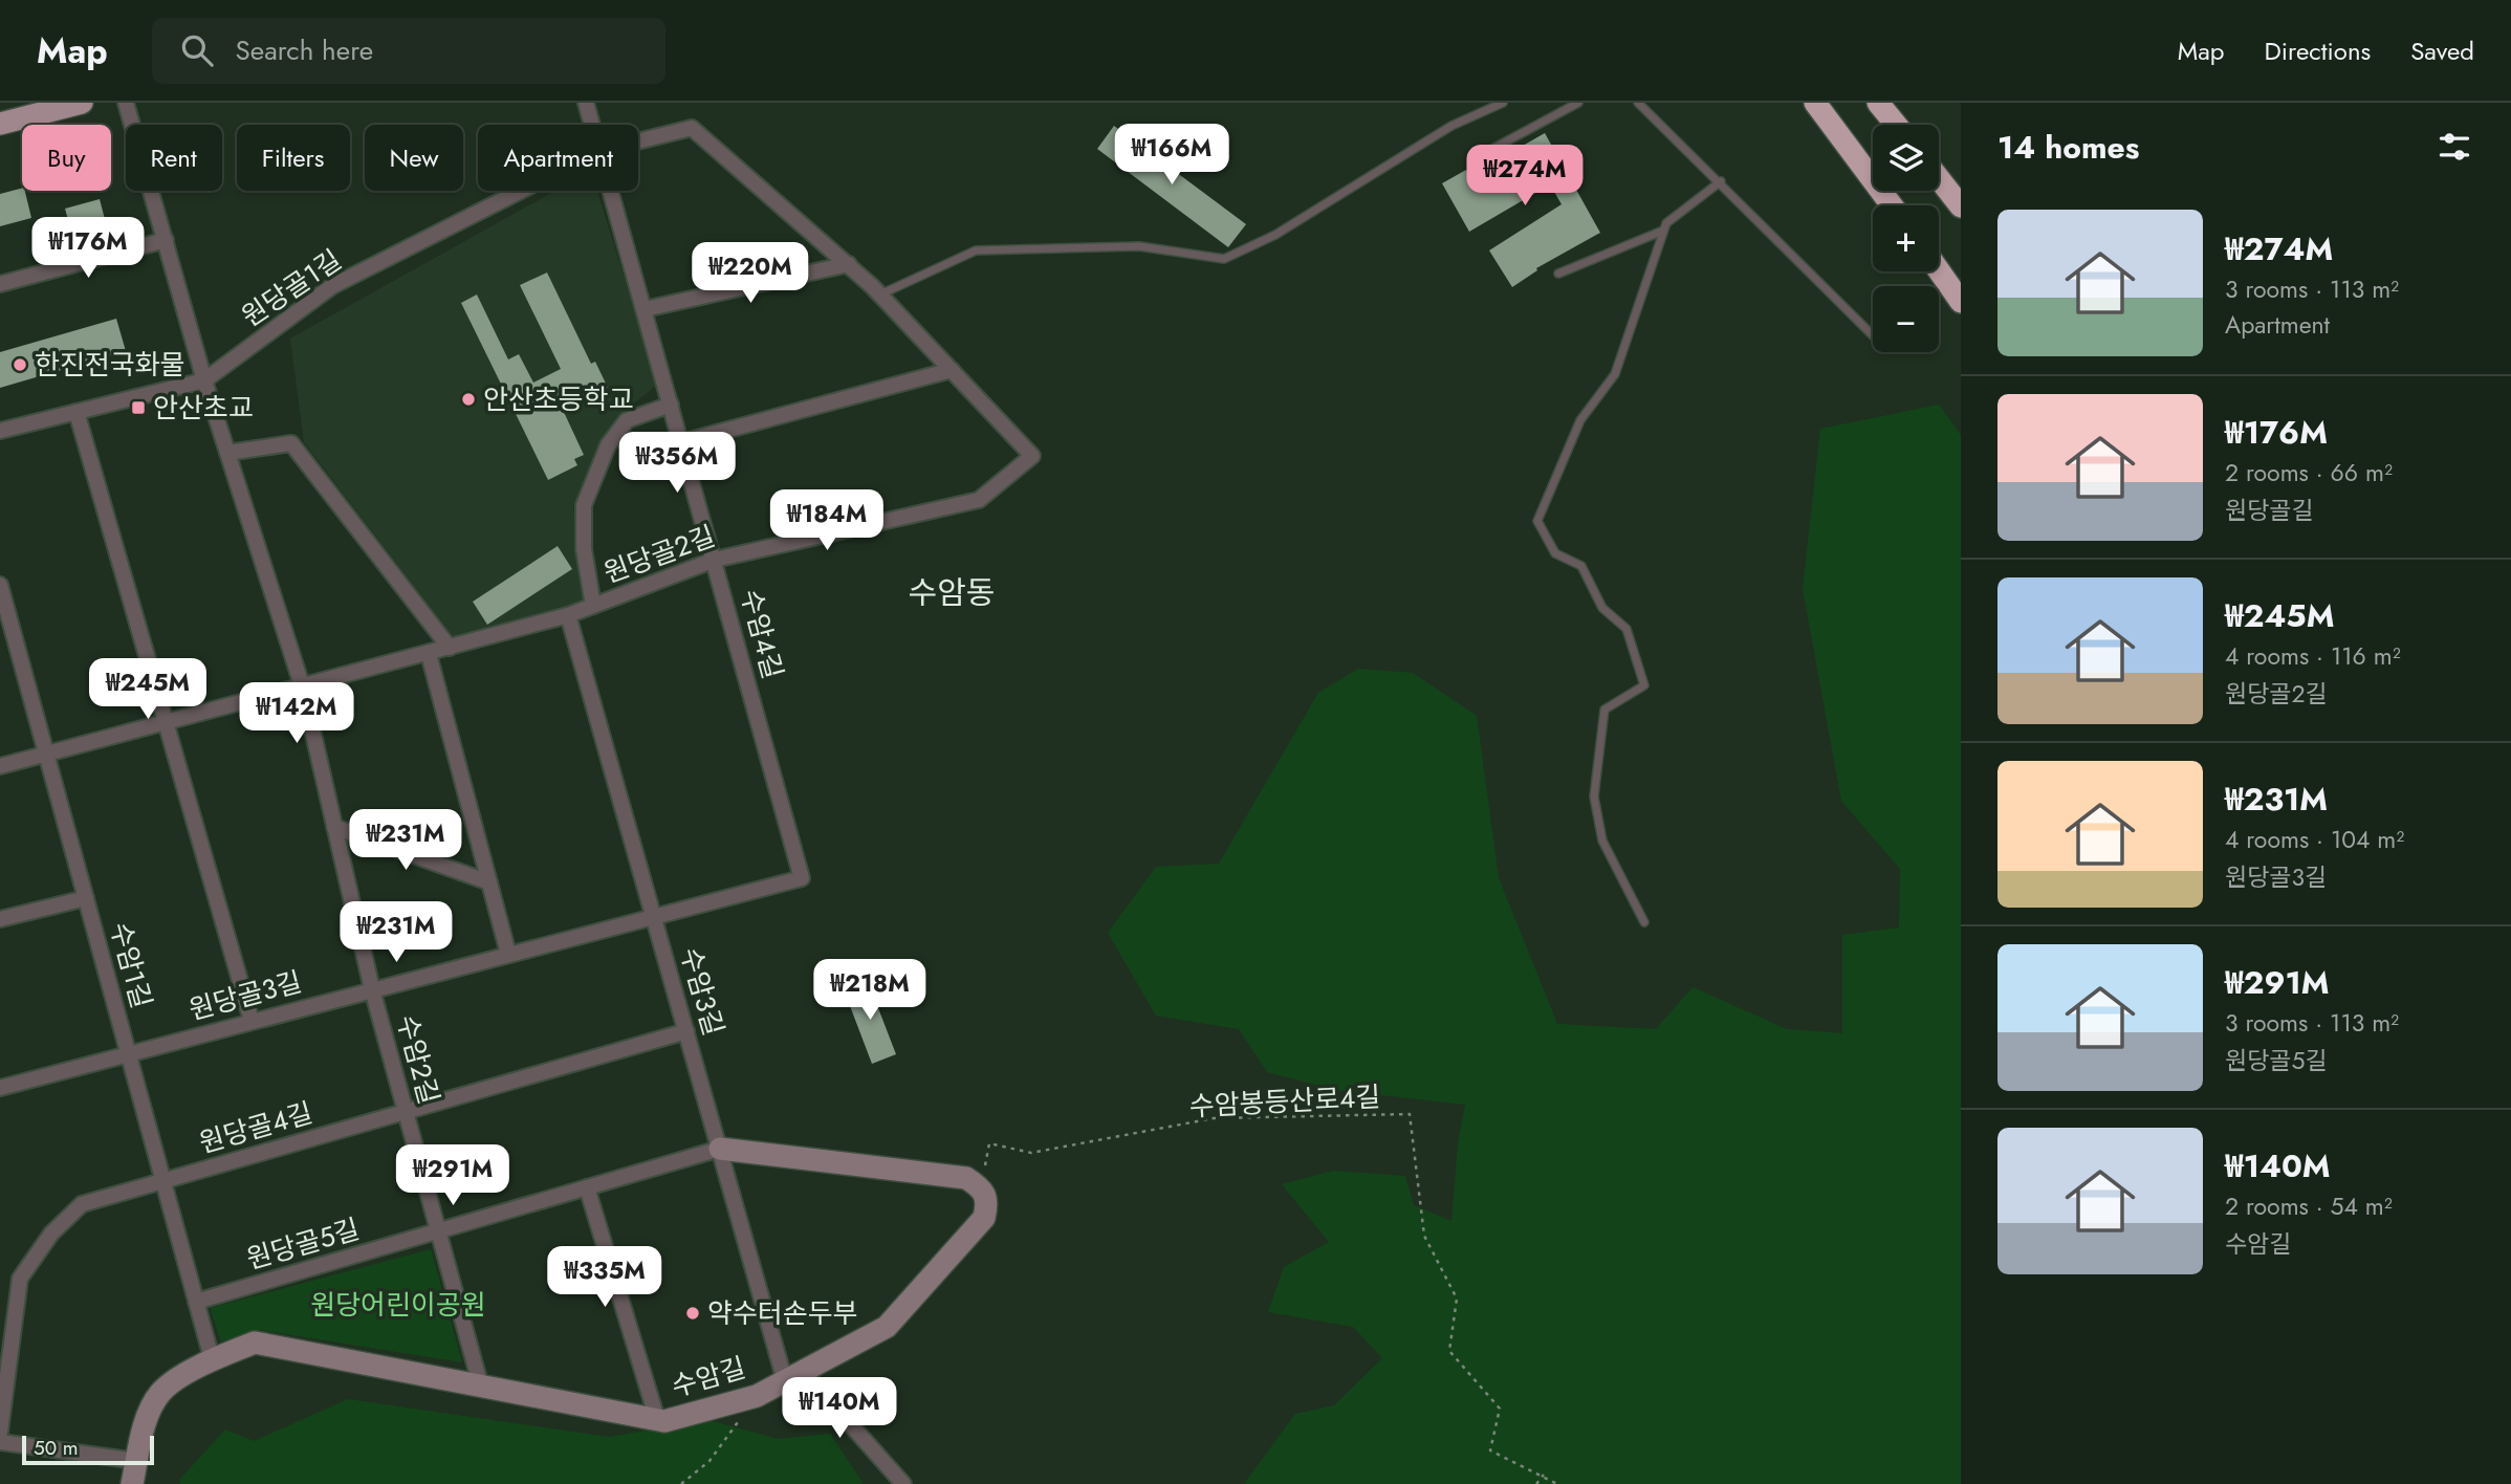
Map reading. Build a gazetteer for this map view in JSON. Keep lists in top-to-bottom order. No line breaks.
{"streets":{"street":["원당골1길","원당골2길","수암4길","수암1길","수암3길","원당골3길","수암2길","원당골4길","원당골5길","수암길"],"path":["수암봉등산로4길"]},"crossings":[["원당골1길","수암2길"],["원당골2길","수암4길"],["원당골2길","수암1길"],["원당골2길","수암3길"],["원당골2길","수암2길"],["수암4길","원당골3길"],["수암1길","원당골3길"],["수암1길","원당골4길"],["수암1길","원당골5길"],["수암1길","수암길"],["수암3길","원당골3길"],["수암3길","원당골4길"],["수암3길","원당골5길"],["수암3길","수암길"],["원당골3길","수암2길"],["수암2길","원당골4길"],["수암2길","원당골5길"],["수암2길","수암길"],["수암봉등산로4길","수암길"]],"districts":["수암동"],"parks":["원당어린이공원"],"places":{"other":["한진전국화물","안산초등학교","약수터손두부"],"transit":["안산초교"]},"scale_bar":"50 m","page":{"header":"Map","search":"Search here","nav":["Map","Directions","Saved"],"heading":"14 homes","price":["₩166M","₩274M","₩176M","₩220M","₩356M","₩184M","₩245M","₩142M","₩231M","₩231M","₩218M","₩291M","₩335M","₩140M"],"map_buttons":["+","−"],"chip":["Buy","Rent","Filters","New","Apartment"],"list":[{"name":"₩274M","note":"3 rooms · 113 m² · Apartment"},{"name":"₩176M","note":"2 rooms · 66 m² · 원당골길"},{"name":"₩245M","note":"4 rooms · 116 m² · 원당골2길"},{"name":"₩231M","note":"4 rooms · 104 m² · 원당골3길"},{"name":"₩291M","note":"3 rooms · 113 m² · 원당골5길"},{"name":"₩140M","note":"2 rooms · 54 m² · 수암길"}],"scale":"50 m"}}
